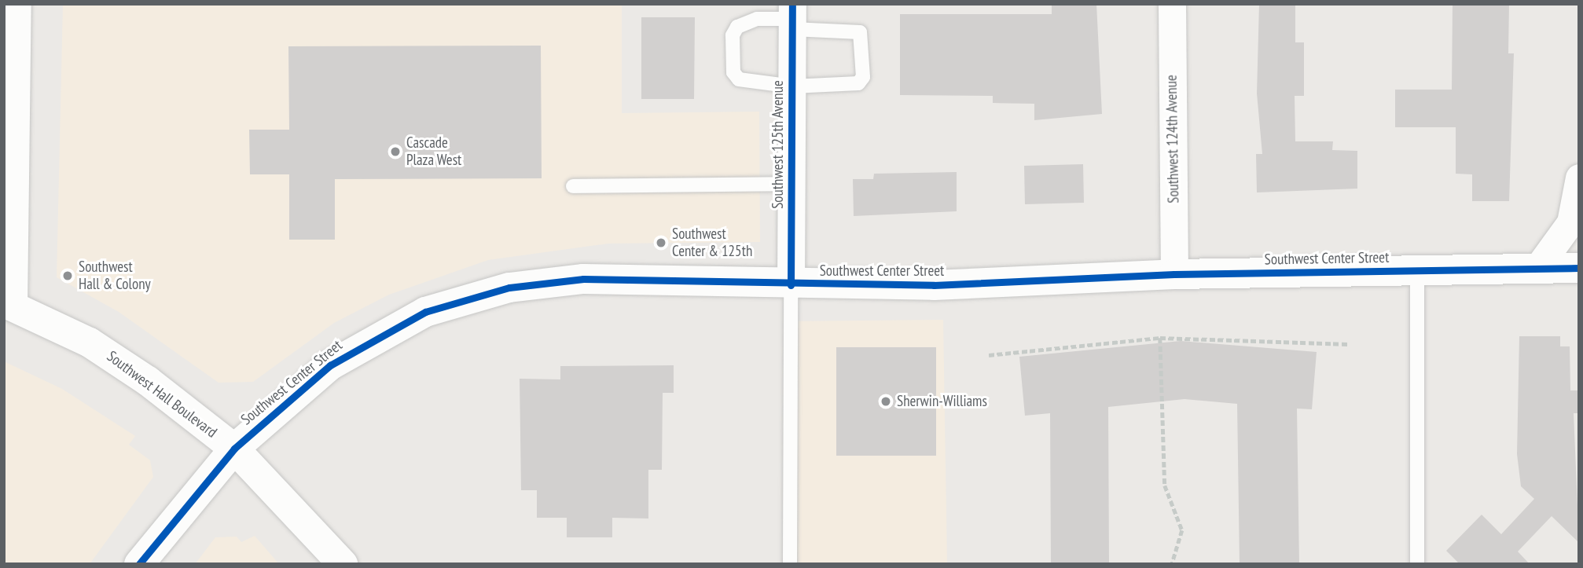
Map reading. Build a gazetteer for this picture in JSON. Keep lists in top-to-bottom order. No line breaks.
{"streets":{"street":["Southwest 124th Avenue","Southwest 125th Avenue","Southwest Center Street","Southwest Hall Boulevard"]},"crossings":[["Southwest 124th Avenue","Southwest Center Street"],["Southwest 125th Avenue","Southwest Center Street"],["Southwest Center Street","Southwest Hall Boulevard"]],"places":["Cascade Plaza West","Southwest Center & 125th","Southwest Hall & Colony","Sherwin-Williams"]}
